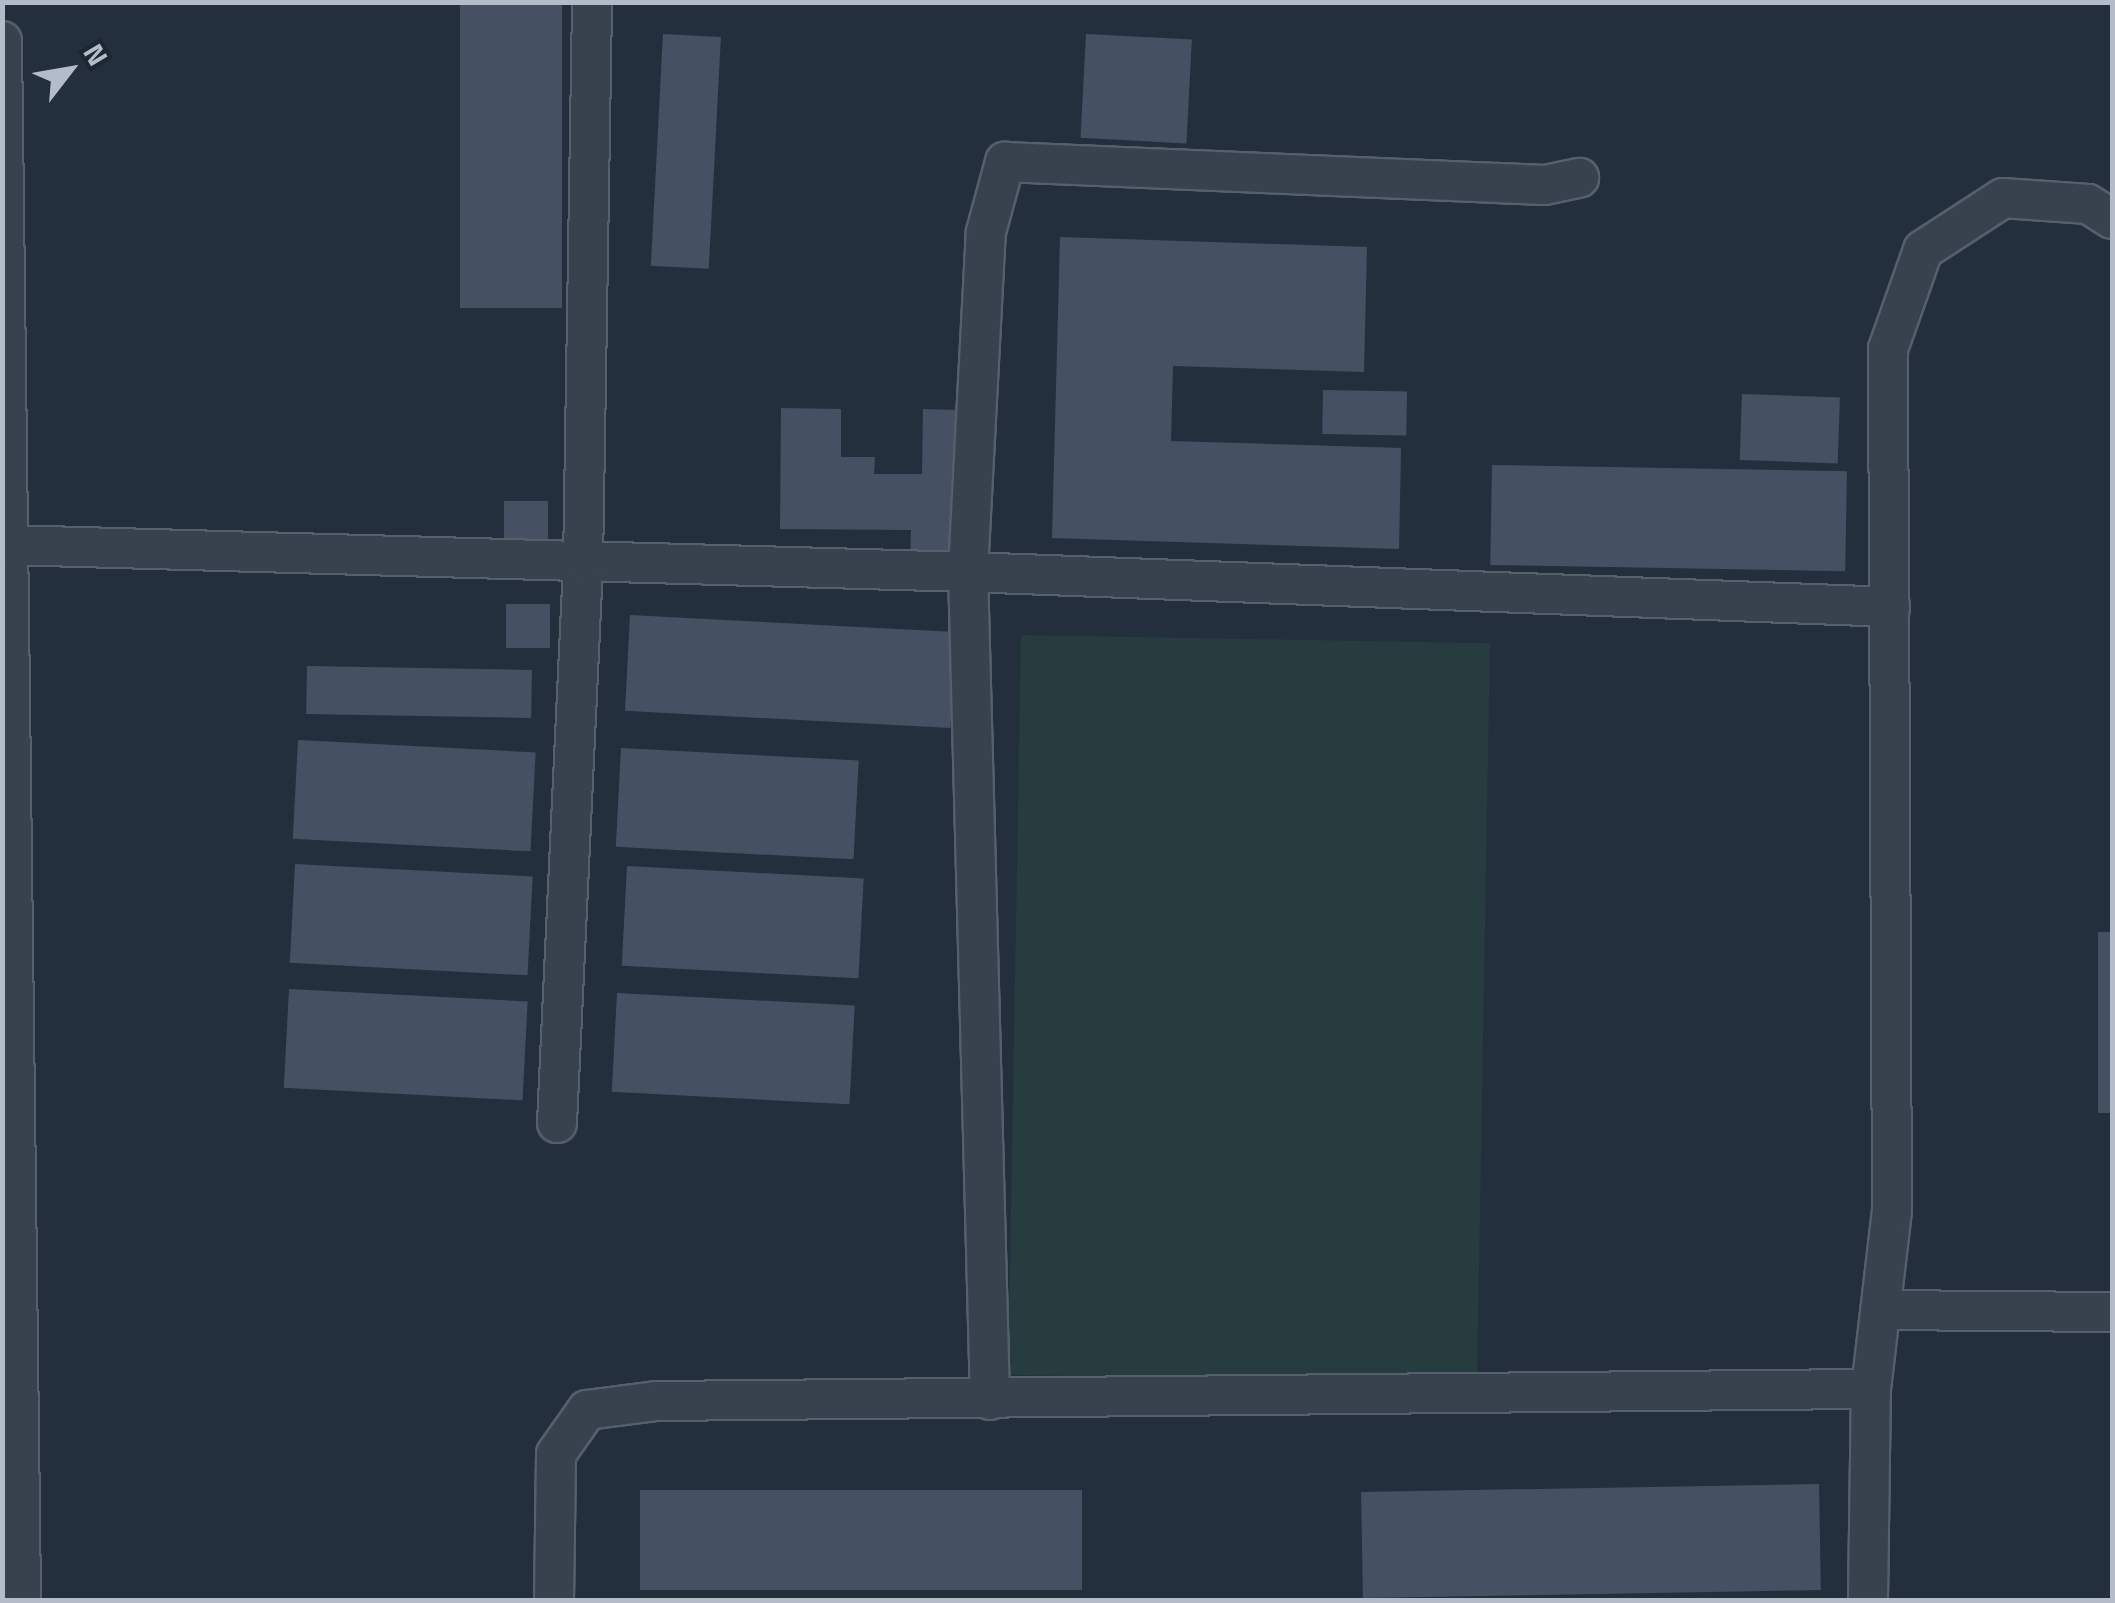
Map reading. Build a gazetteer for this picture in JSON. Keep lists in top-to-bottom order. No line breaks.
{"north":"top right"}
